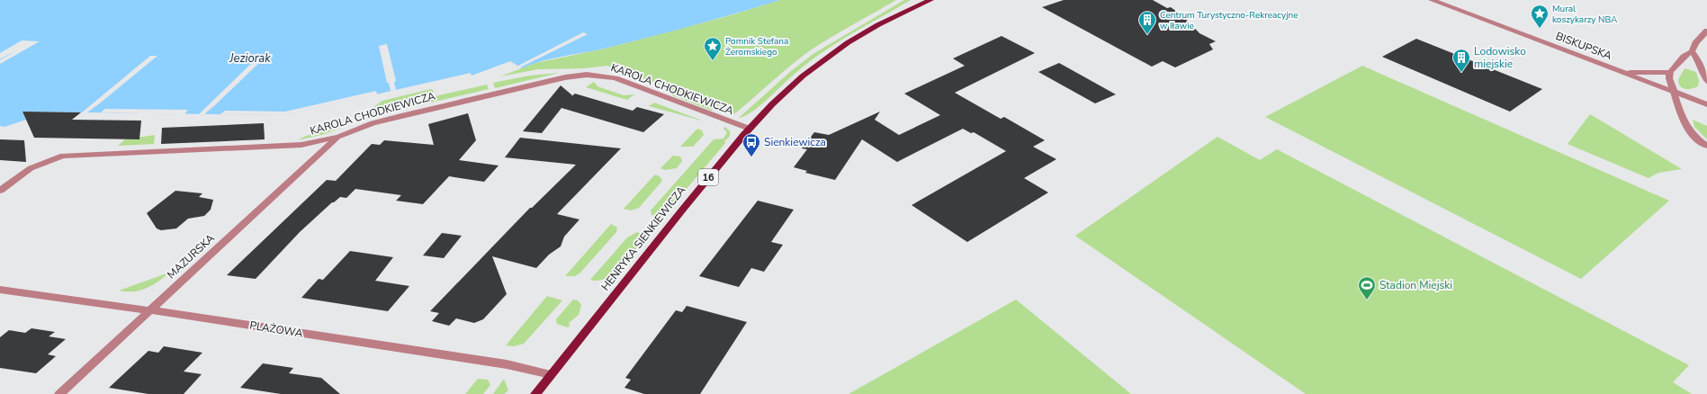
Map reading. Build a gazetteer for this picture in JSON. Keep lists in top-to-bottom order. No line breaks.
{"streets":{"main road":["16","HENRYKA SIENKIEWICZA"],"street":["BISKUPSKA","KAROLA CHODKIEWICZA","MAZURSKA","PLAŻOWA"]},"crossings":[["KAROLA CHODKIEWICZA","HENRYKA SIENKIEWICZA"],["KAROLA CHODKIEWICZA","MAZURSKA"],["HENRYKA SIENKIEWICZA","PLAŻOWA"],["MAZURSKA","PLAŻOWA"]],"water":["Jeziorak"],"places":{"place":["Mural koszykarzy NBA","Pomnik Stefana Żeromskiego"],"building":["Centrum Turystyczno-Rekreacyjne w Iławie","Lodowisko miejskie"],"bus stop":["Sienkiewicza"],"sports":["Stadion Miejski"]}}
